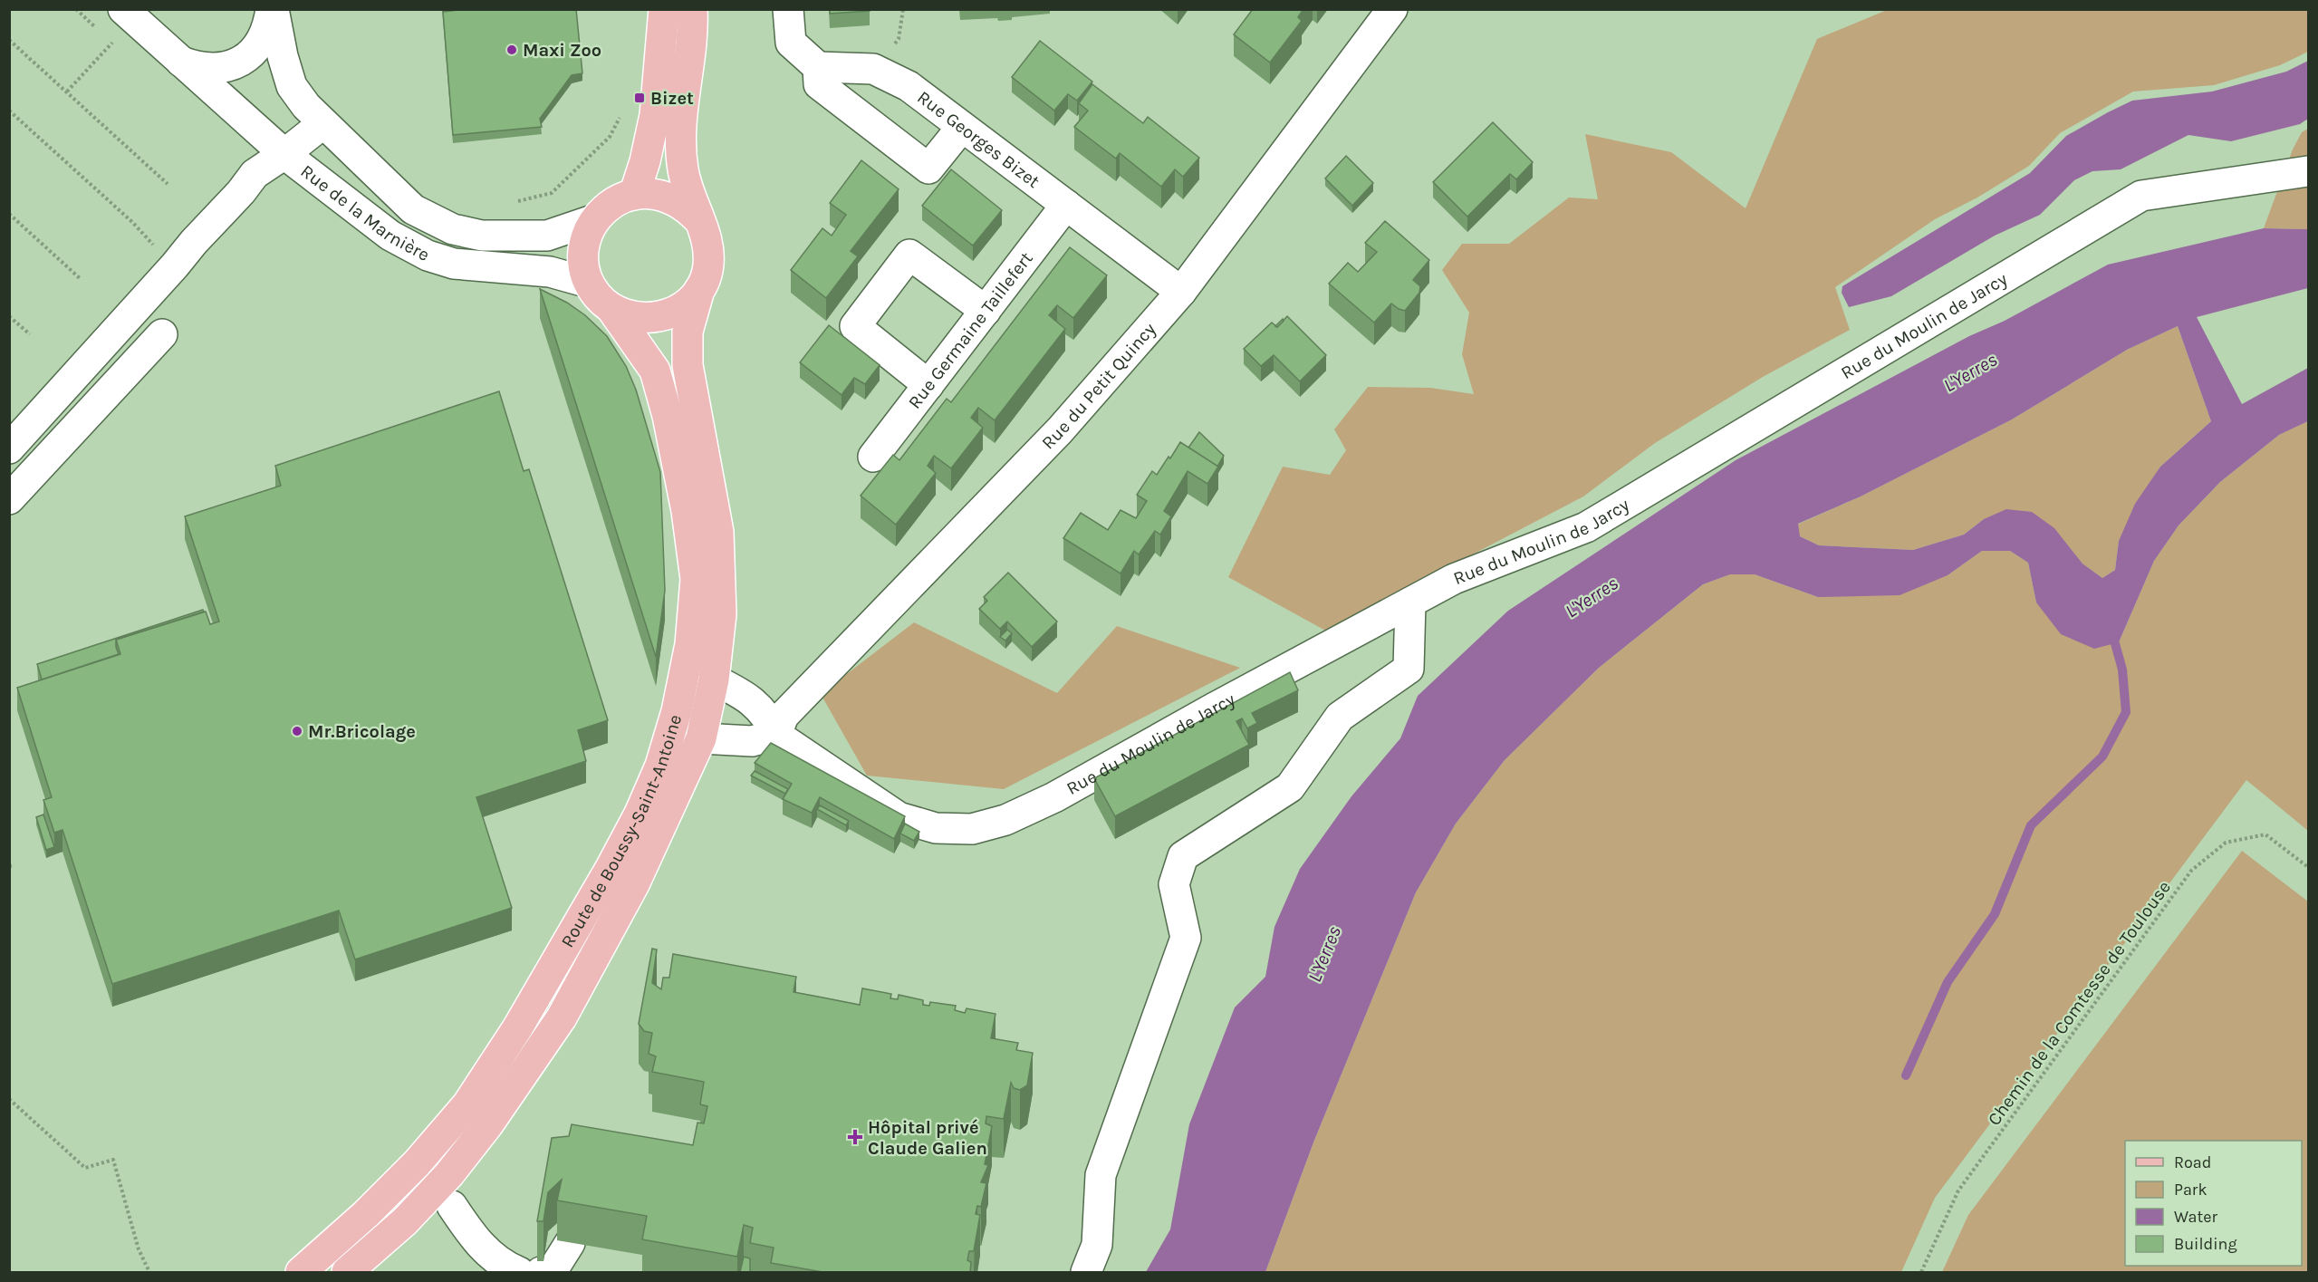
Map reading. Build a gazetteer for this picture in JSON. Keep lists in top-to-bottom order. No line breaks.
{"streets":{"main road":["Route de Boussy-Saint-Antoine"],"street":["Rue Georges Bizet","Rue de la Marnière","Rue du Moulin de Jarcy","Rue Germaine Taillefert","Rue du Petit Quincy"],"path":["Chemin de la Comtesse de Toulouse"]},"crossings":[["Rue Georges Bizet","Rue Germaine Taillefert"],["Rue Georges Bizet","Rue du Petit Quincy"],["Rue de la Marnière","Route de Boussy-Saint-Antoine"],["Rue du Moulin de Jarcy","Rue du Petit Quincy"]],"water":["L'Yerres"],"places":{"other":["Maxi Zoo","Mr.Bricolage"],"transit":["Bizet"],"health":["Hôpital privé Claude Galien"]},"legend":["Road","Park","Water","Building"]}
